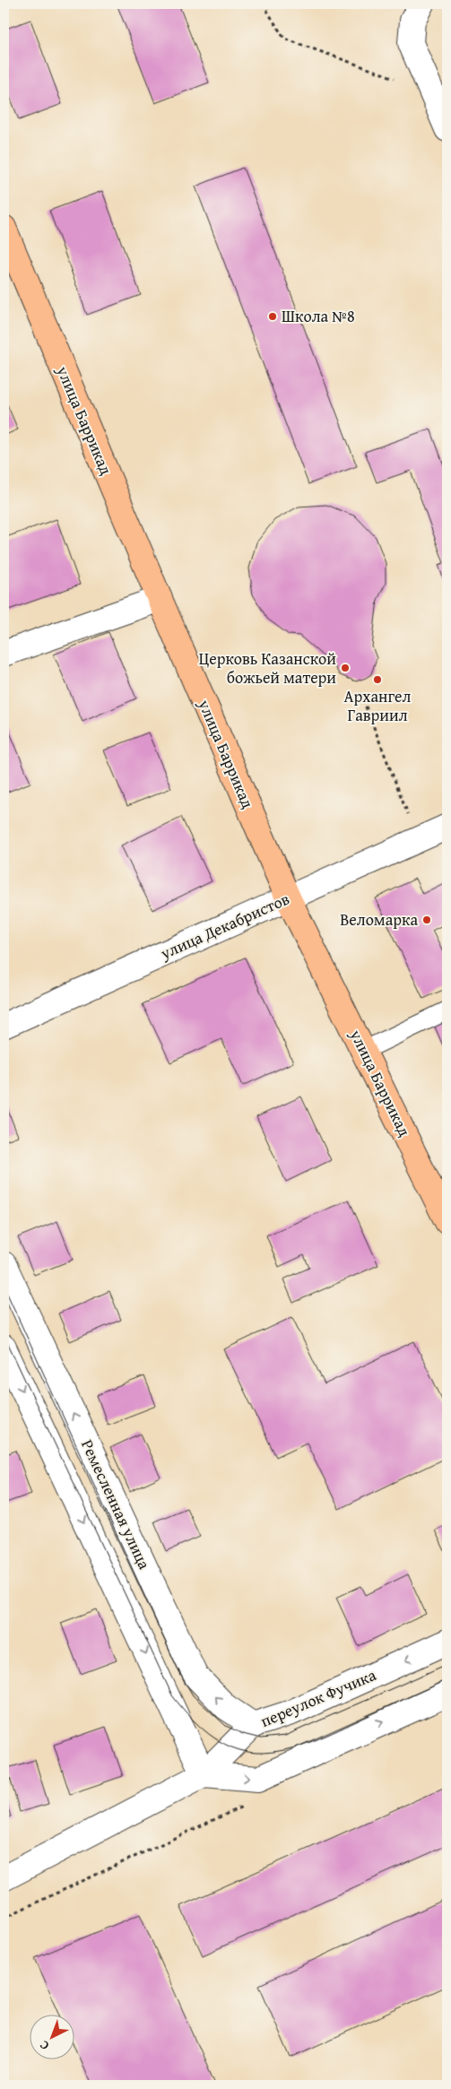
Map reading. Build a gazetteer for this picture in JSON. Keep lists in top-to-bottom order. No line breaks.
{"streets":{"main road":["улица Баррикад"],"street":["улица Декабристов","Ремесленная улица","переулок Фучика"]},"crossings":[["улица Баррикад","улица Декабристов"],["Ремесленная улица","переулок Фучика"]],"places":["Школа №8","Церковь Казанской божьей матери","Архангел Гавриил","Веломарка"],"north":"bottom left"}
